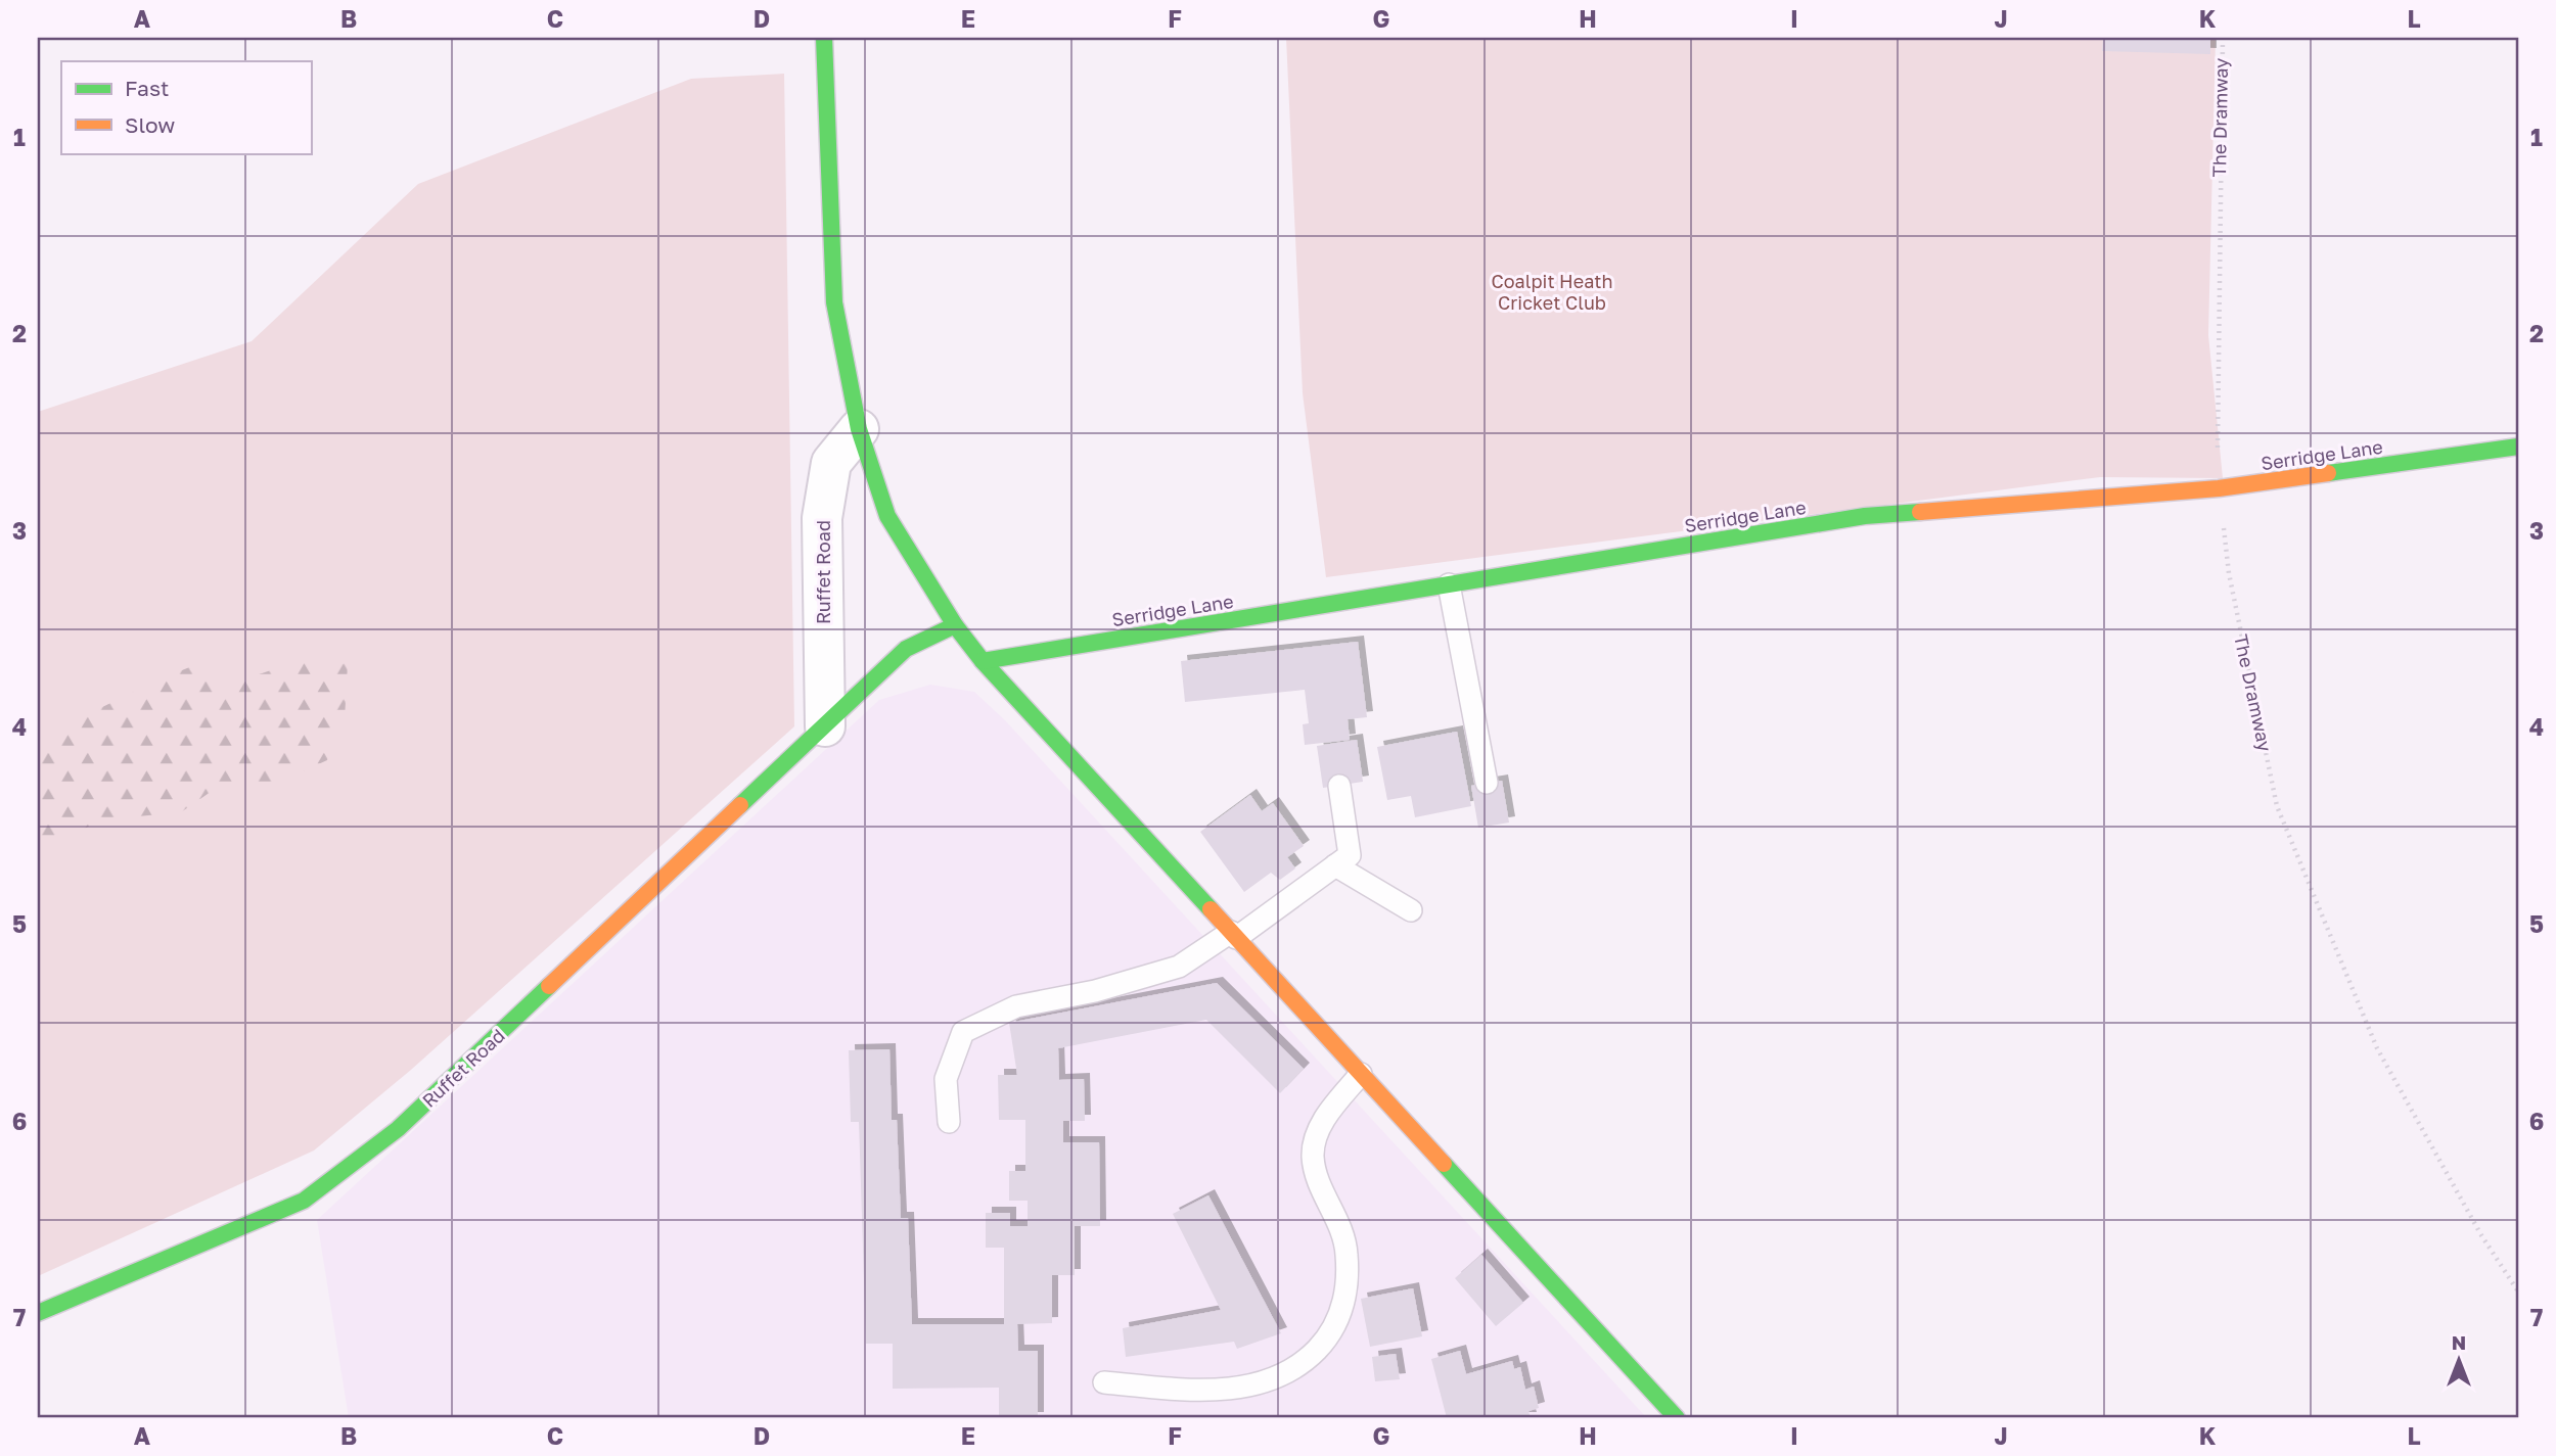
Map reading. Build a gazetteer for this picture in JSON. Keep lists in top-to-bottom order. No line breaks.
{"streets":{"street":["Serridge Lane","Ruffet Road"],"path":["The Dramway"]},"crossings":[["The Dramway","Serridge Lane"]],"parks":["Coalpit Heath Cricket Club"],"legend":["Fast","Slow"],"north":"top","grid":{"columns":["A","B","C","D","E","F","G","H","I","J","K","L"],"rows":["1","2","3","4","5","6","7"]}}
